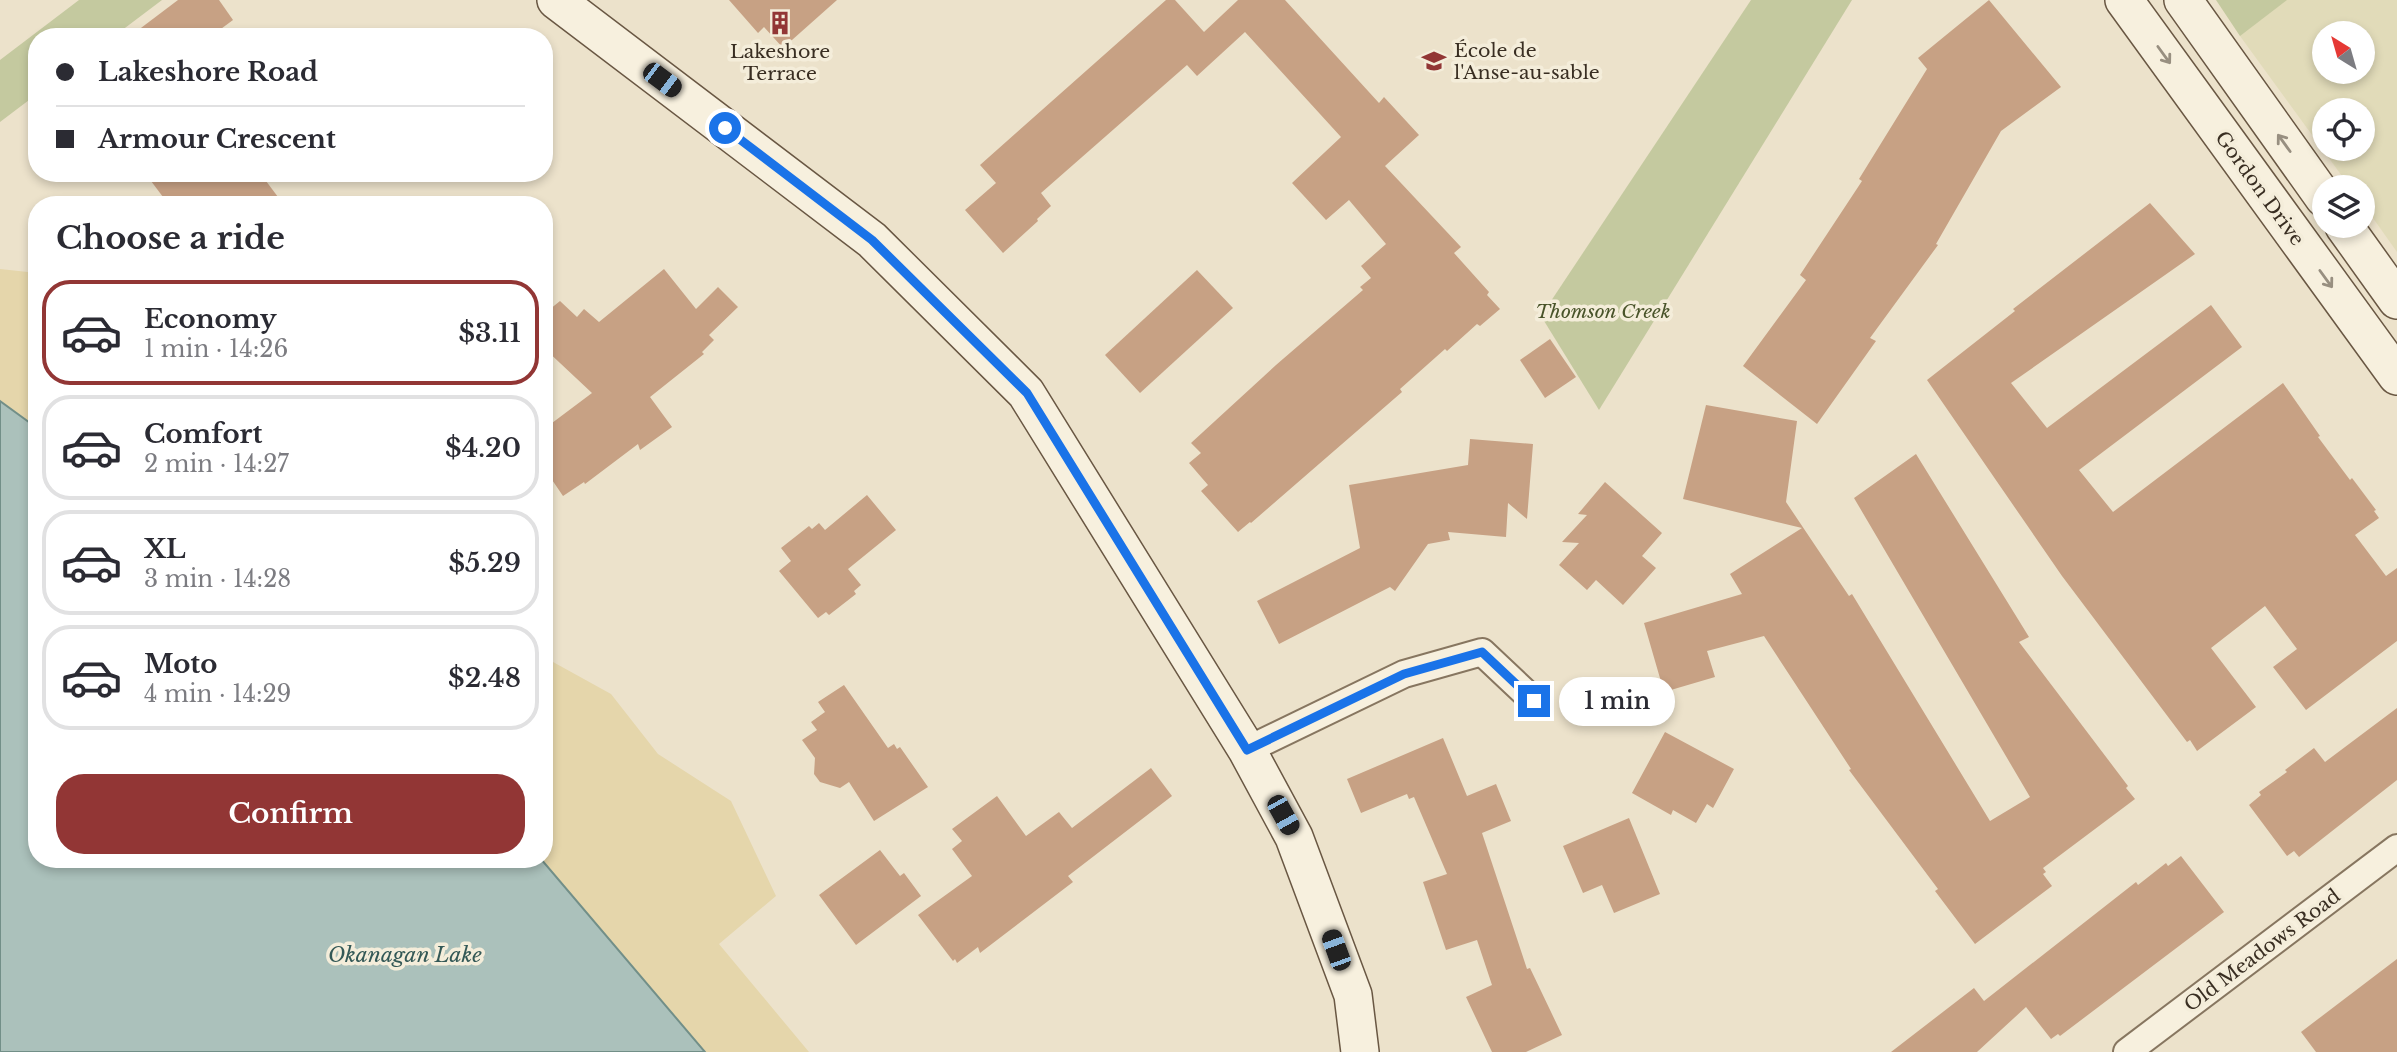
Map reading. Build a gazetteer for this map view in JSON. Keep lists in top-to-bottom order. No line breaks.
{"streets":{"main road":["Gordon Drive"],"street":["Old Meadows Road"]},"water":["Okanagan Lake"],"parks":["Thomson Creek"],"places":{"building":["Lakeshore Terrace"],"school or university":["École de l'Anse-au-sable"]},"north":"top left","page":{"banner":["Lakeshore Road","Armour Crescent"],"heading":"Choose a ride","list":[{"name":"Economy","note":"1 min · 14:26","value":"$3.11"},{"name":"Comfort","note":"2 min · 14:27","value":"$4.20"},{"name":"XL","note":"3 min · 14:28","value":"$5.29"},{"name":"Moto","note":"4 min · 14:29","value":"$2.48"}],"bubble":"1 min","buttons":"Confirm"}}
